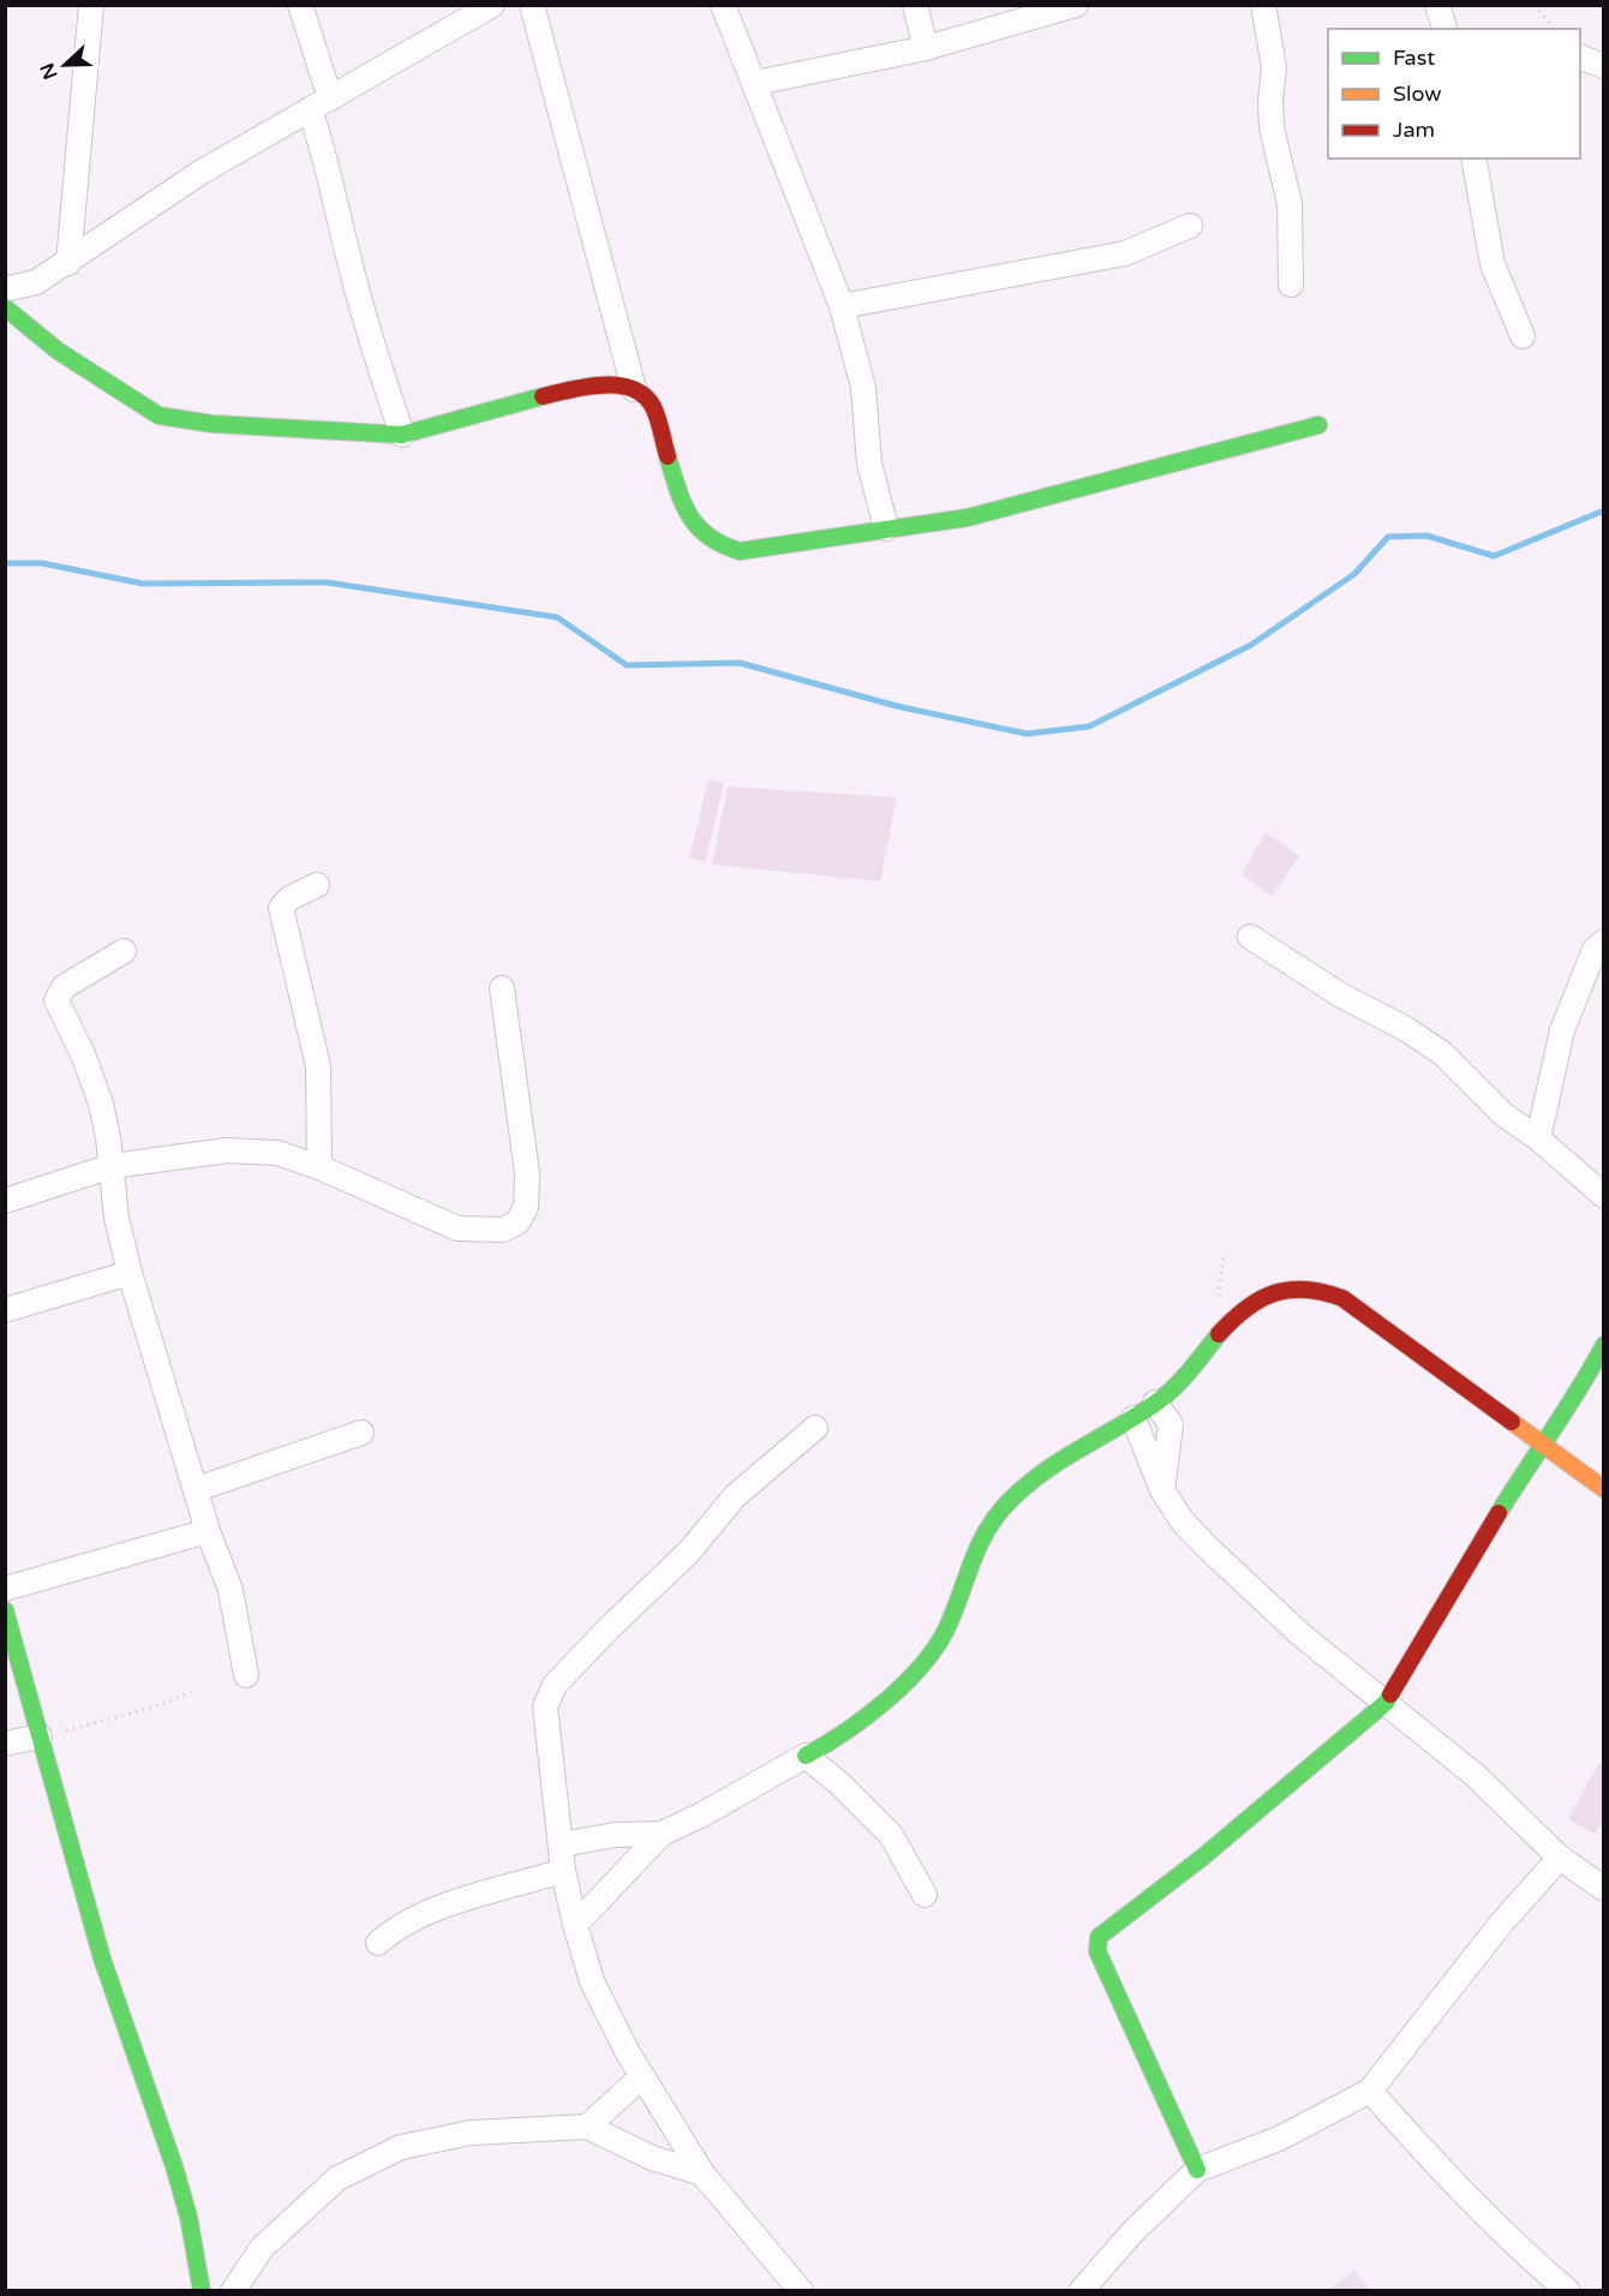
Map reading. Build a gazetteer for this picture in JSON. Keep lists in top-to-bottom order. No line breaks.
{"legend":["Fast","Slow","Jam"],"north":"left"}
